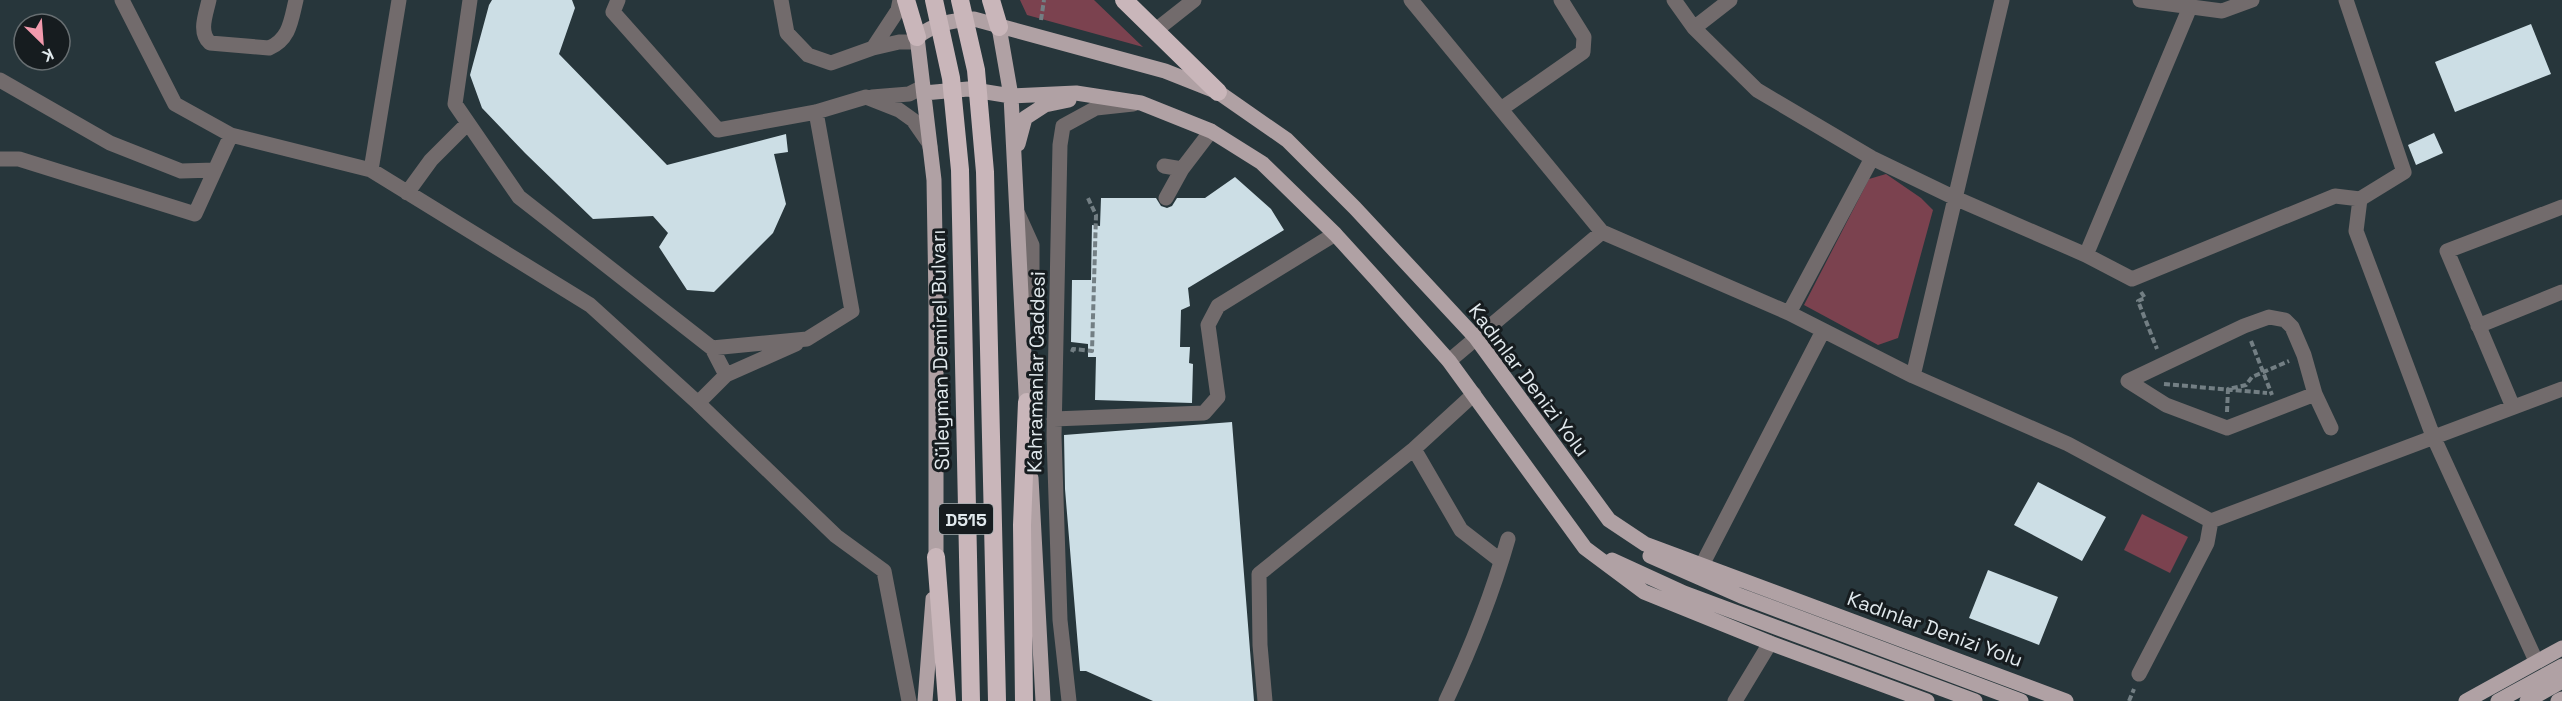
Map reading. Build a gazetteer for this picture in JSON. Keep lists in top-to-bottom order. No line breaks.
{"streets":{"highway":["Süleyman Demirel Bulvarı","D515"],"main road":["Kadınlar Denizi Yolu"],"street":["Kahramanlar Caddesi"]},"north":"bottom right"}
